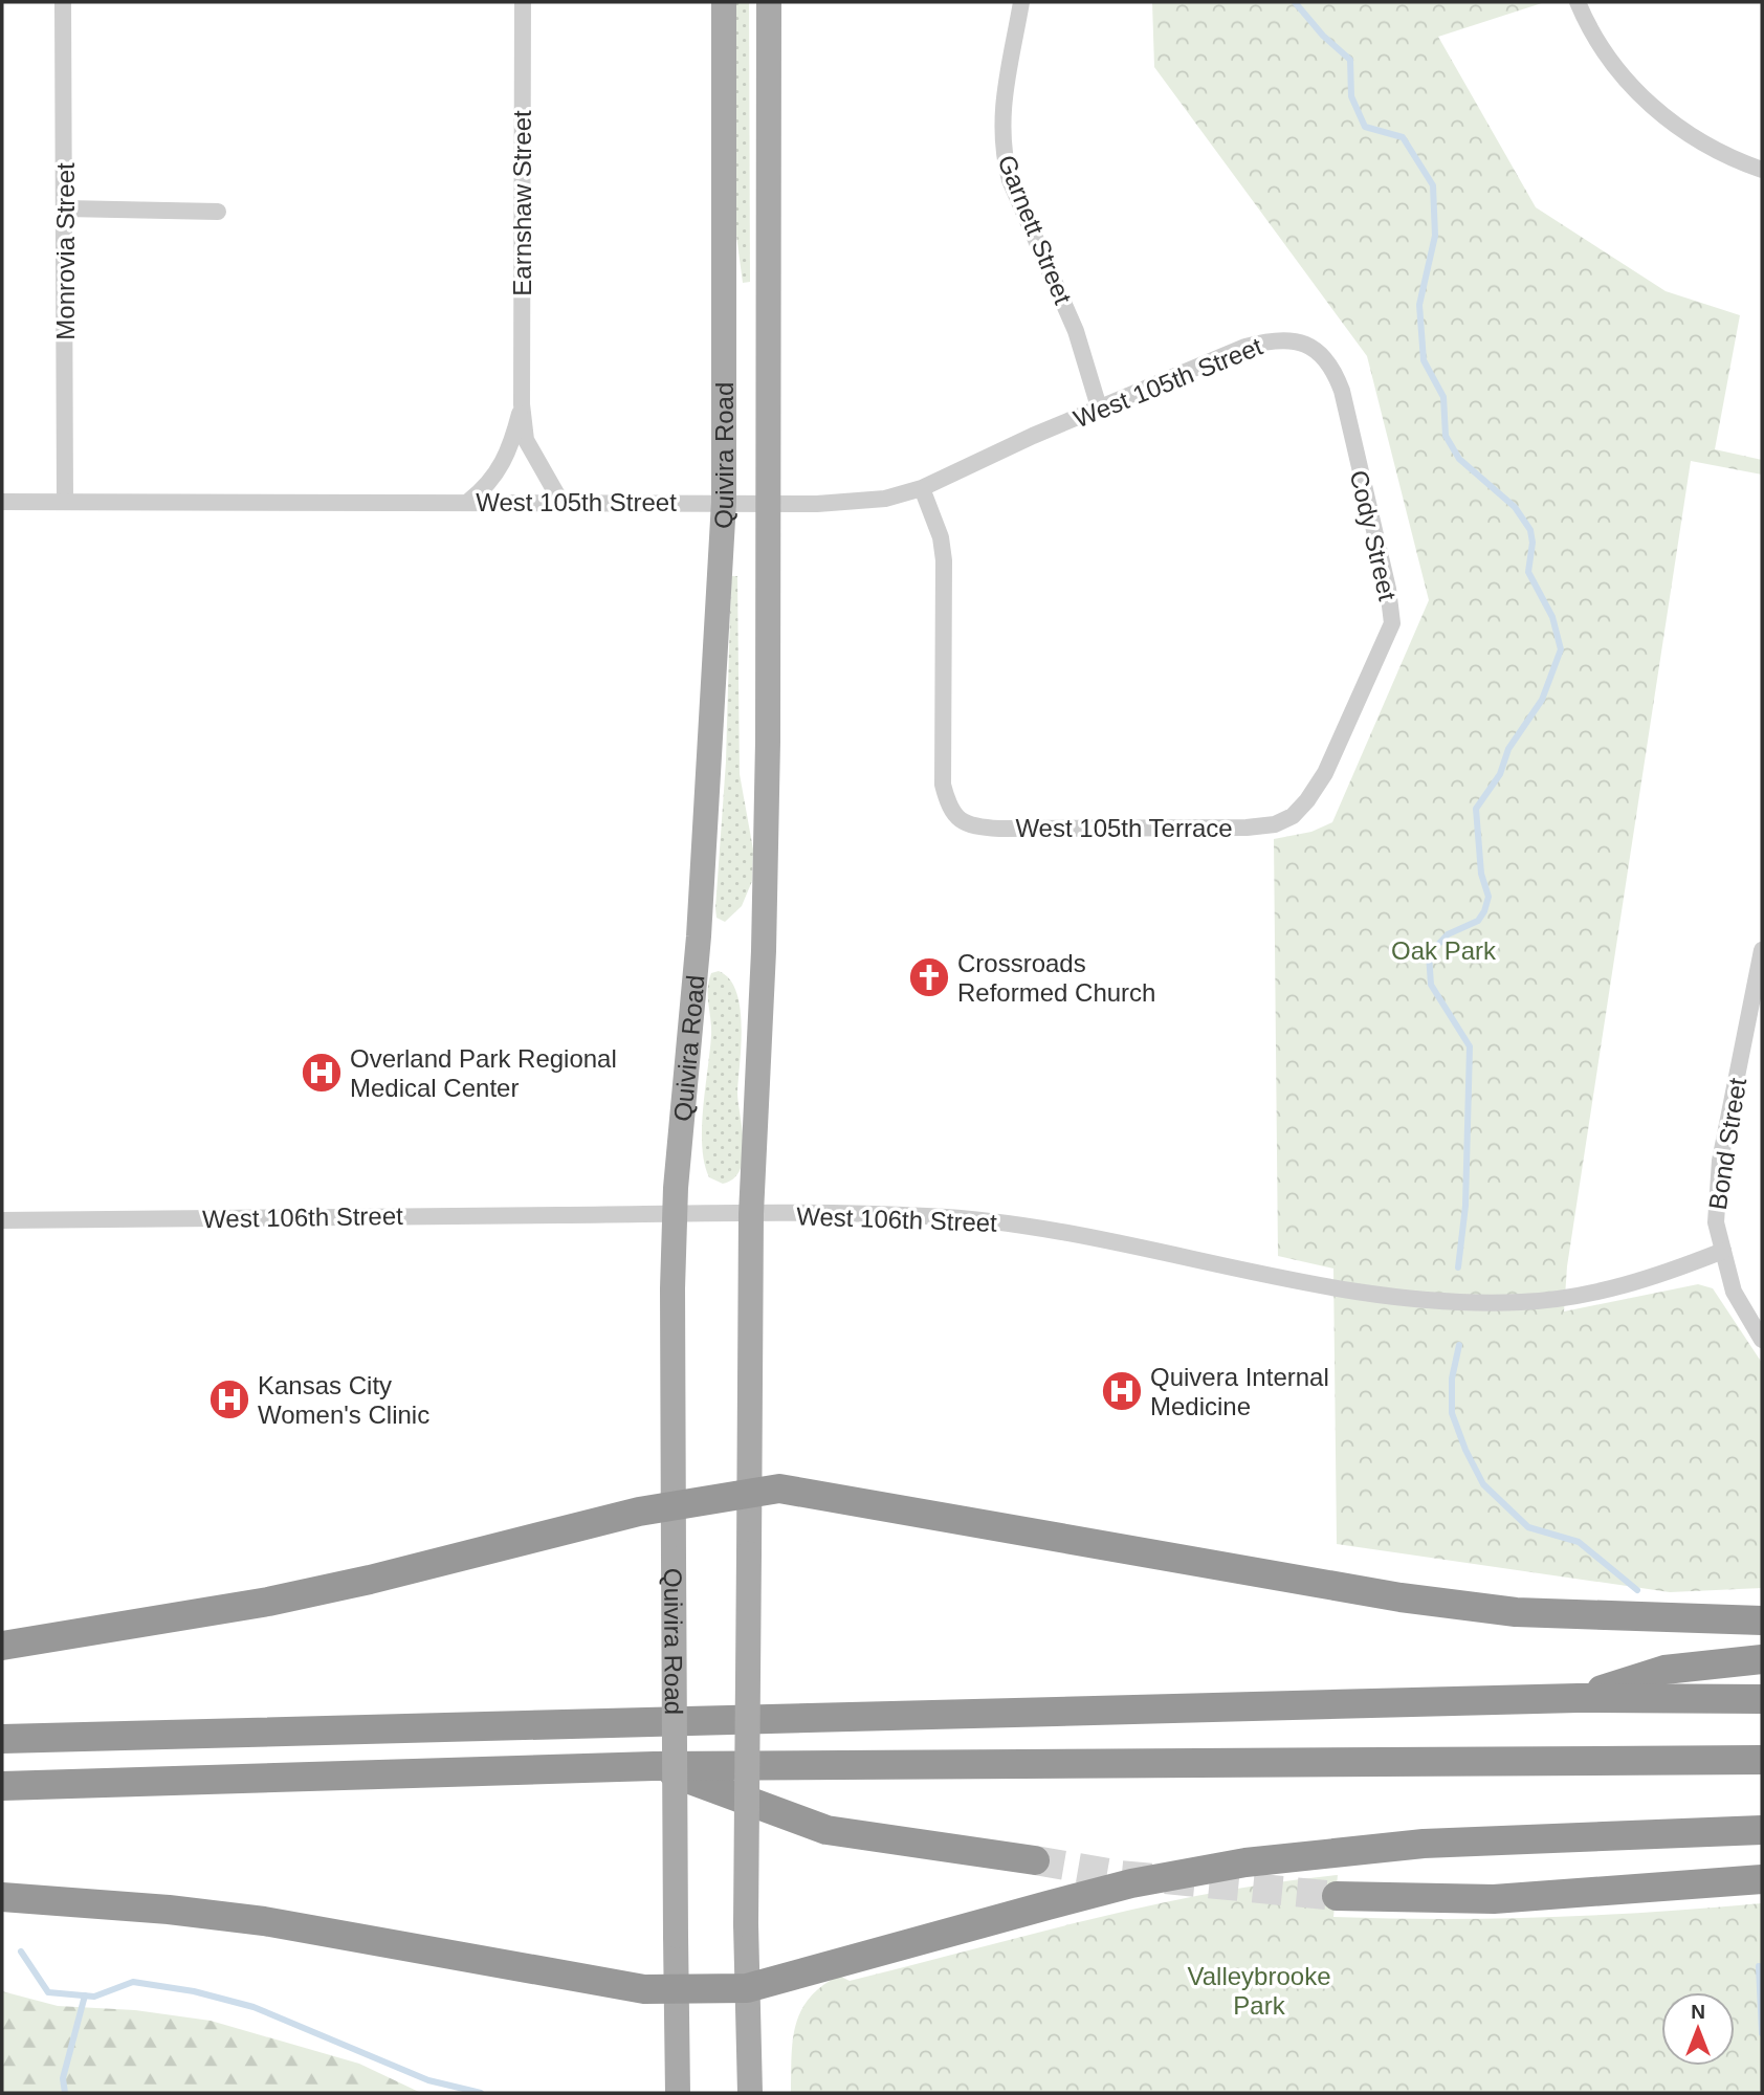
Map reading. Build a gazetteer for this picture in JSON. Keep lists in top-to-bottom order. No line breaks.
{"streets":{"main road":["Quivira Road"],"street":["Earnshaw Street","Garnett Street","Monrovia Street","West 105th Street","Cody Street","West 105th Terrace","Bond Street","West 106th Street"]},"crossings":[["Earnshaw Street","West 105th Street"],["Garnett Street","West 105th Street"],["Monrovia Street","West 105th Street"],["West 105th Street","Quivira Road"],["West 105th Street","Cody Street"],["West 105th Street","West 105th Terrace"],["Quivira Road","West 106th Street"],["Cody Street","West 105th Terrace"],["Bond Street","West 106th Street"]],"parks":["Oak Park","Valleybrooke Park"],"places":{"church":["Crossroads Reformed Church"],"hospital":["Overland Park Regional Medical Center","Quivera Internal Medicine","Kansas City Women's Clinic"]},"north":"top"}
